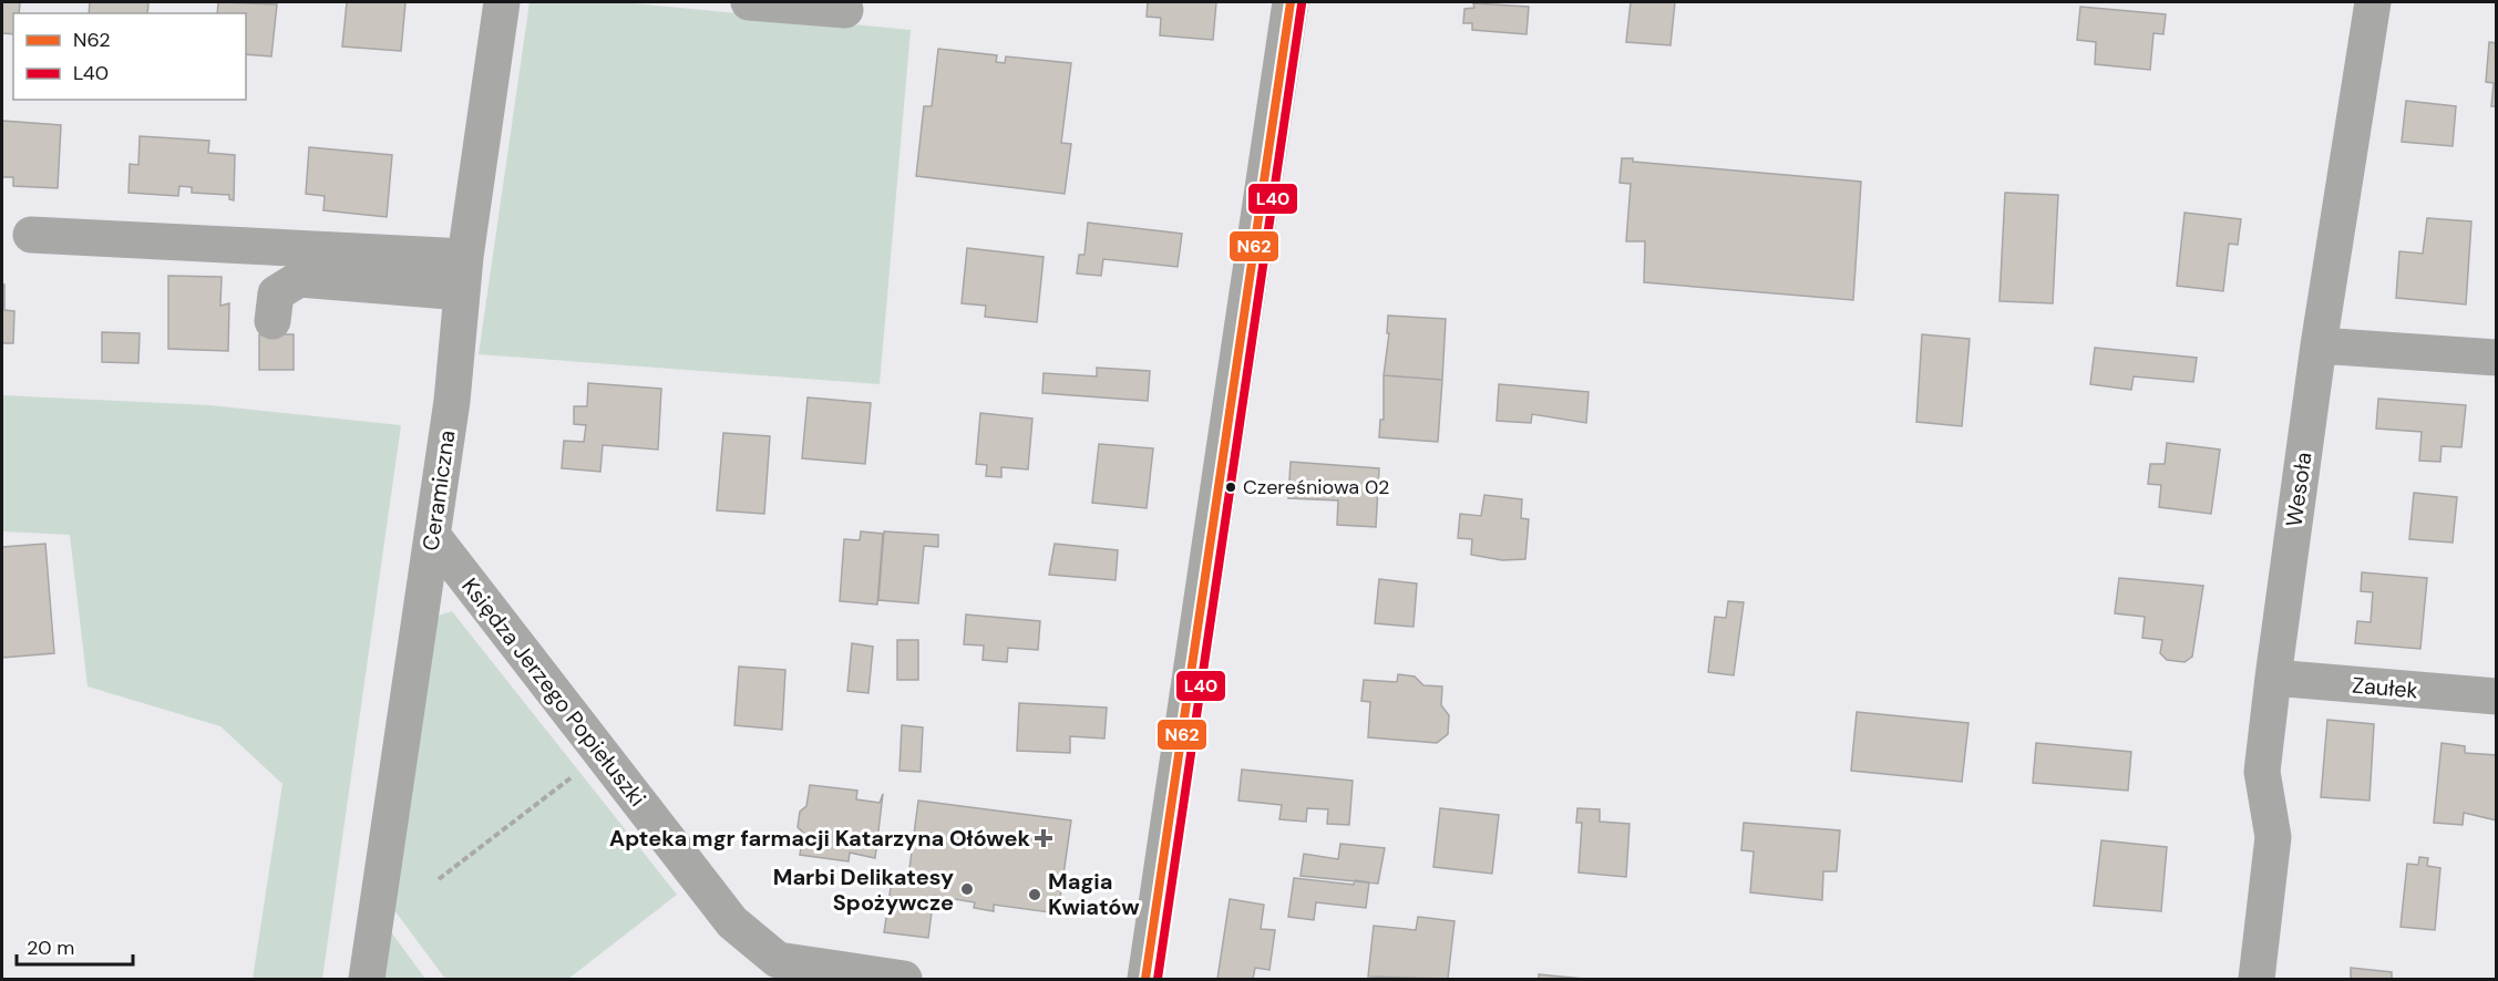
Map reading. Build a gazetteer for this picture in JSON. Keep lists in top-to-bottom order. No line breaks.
{"streets":{"street":["Wesoła","Ceramiczna","Zaułek","Księdza Jerzego Popiełuszki"]},"crossings":[["Wesoła","Zaułek"],["Ceramiczna","Księdza Jerzego Popiełuszki"]],"places":{"other":["Czereśniowa 02","Marbi Delikatesy Spożywcze","Magia Kwiatów"],"health":["Apteka mgr farmacji Katarzyna Ołówek"]},"lines":["transit line N62","transit line L40"],"legend":["N62","L40"],"scale_bar":"20 m"}
